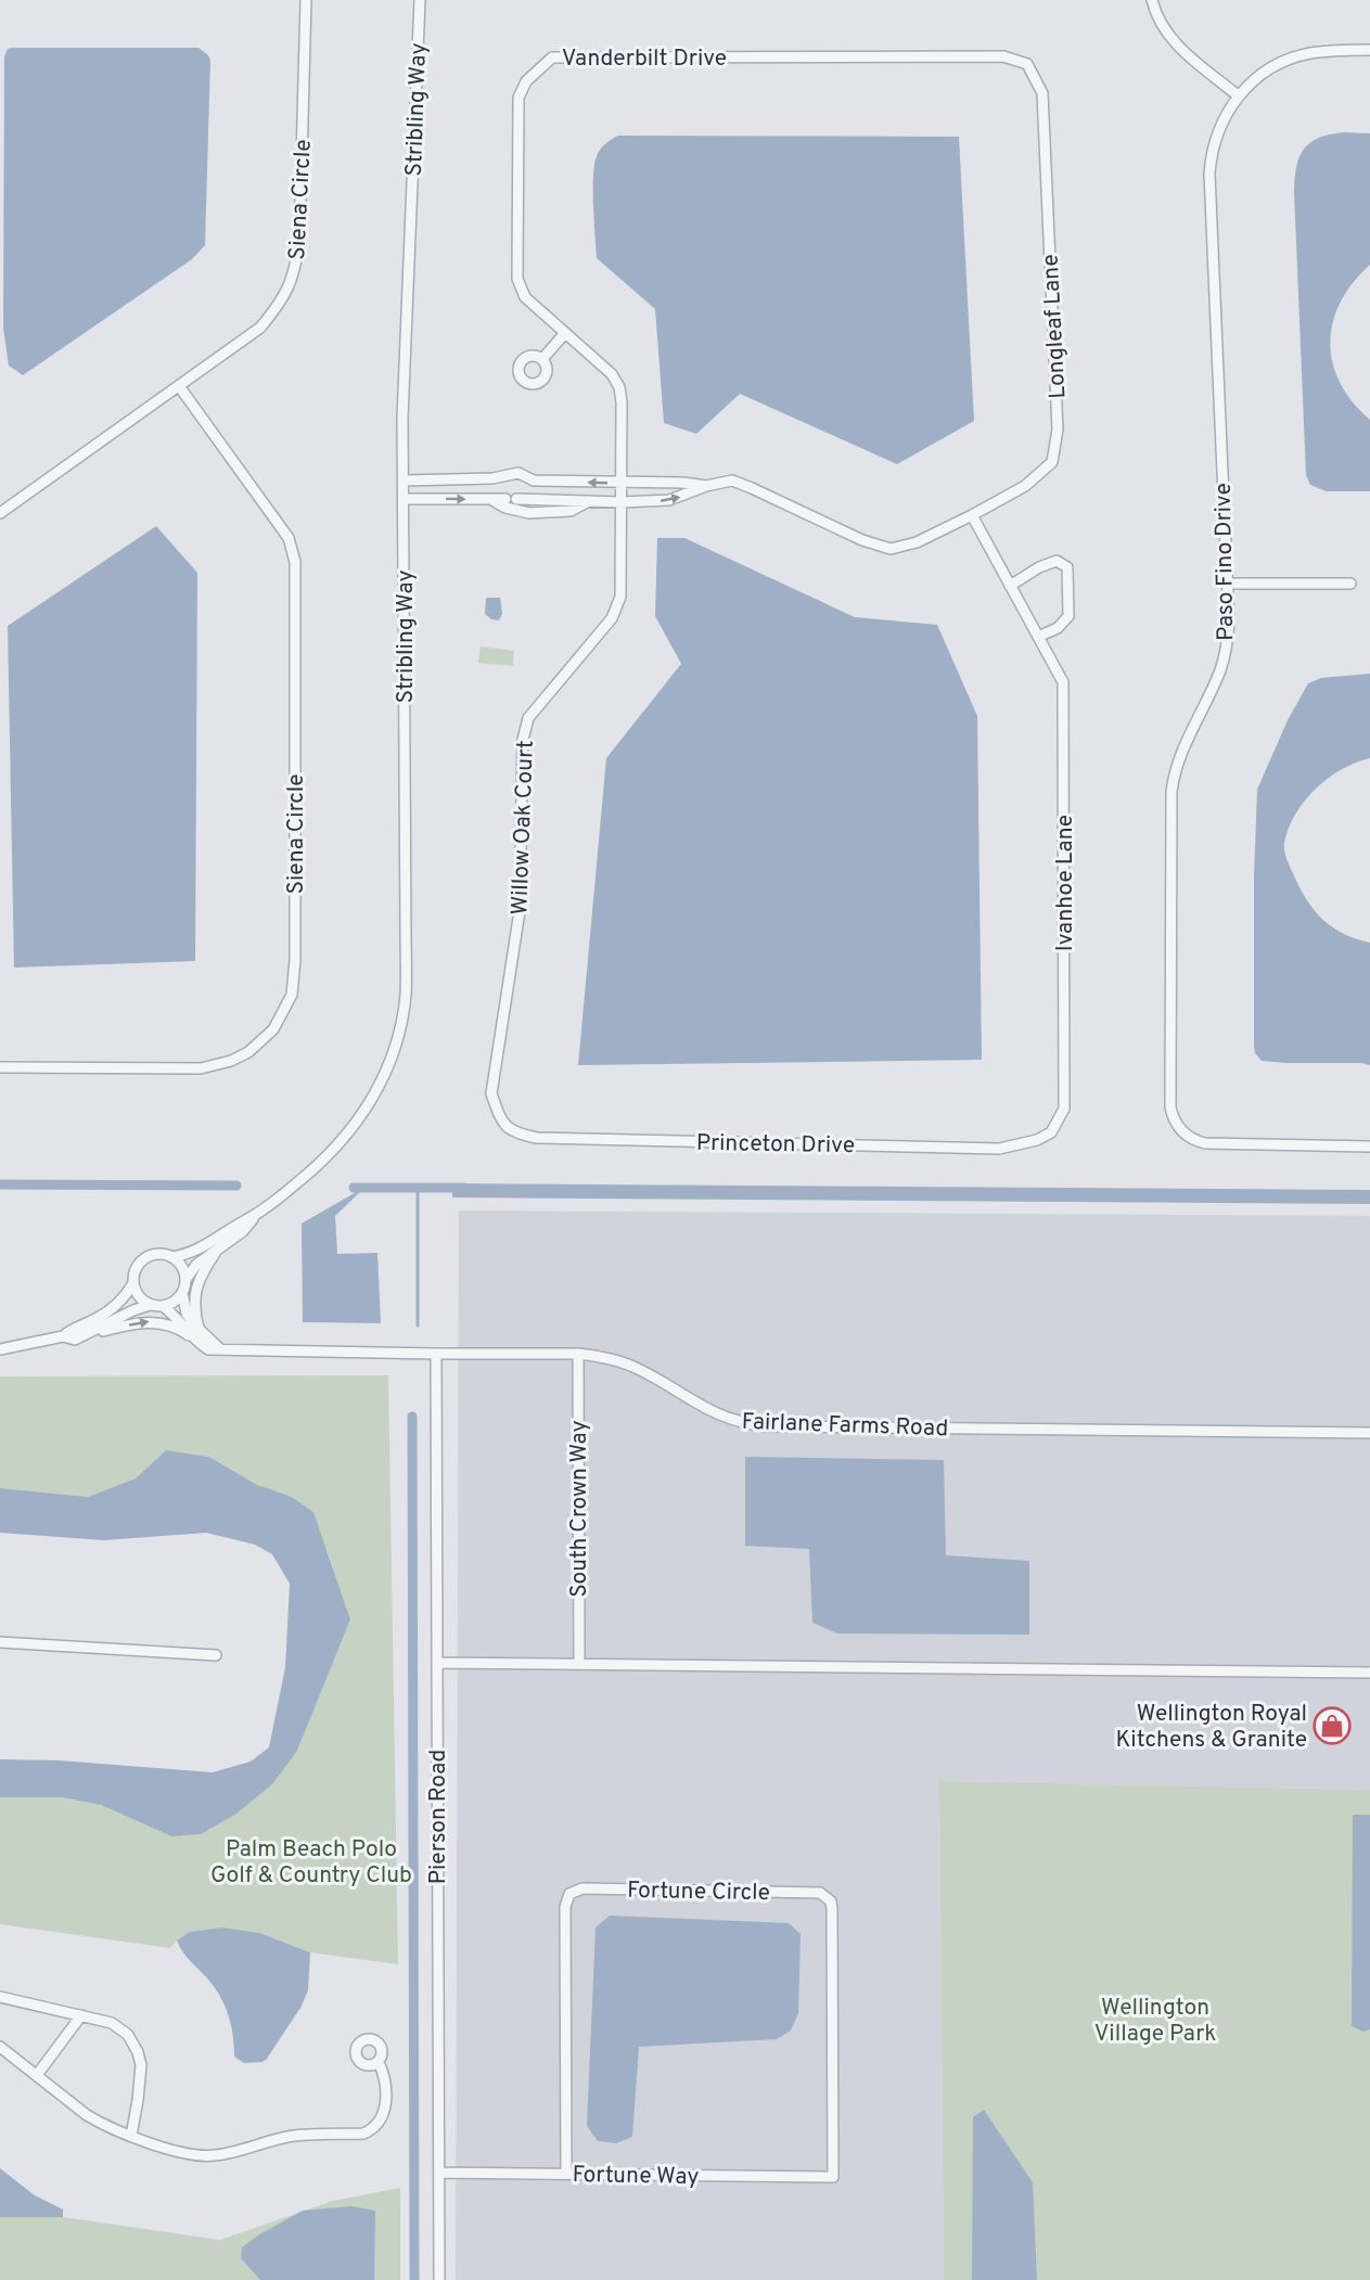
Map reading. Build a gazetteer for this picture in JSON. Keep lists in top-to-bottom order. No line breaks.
{"streets":{"street":["Vanderbilt Drive","Stribling Way","Siena Circle","Longleaf Lane","Paso Fino Drive","Willow Oak Court","Ivanhoe Lane","Princeton Drive","Fairlane Farms Road","South Crown Way","Pierson Road","Fortune Circle","Fortune Way"]},"crossings":[["Vanderbilt Drive","Longleaf Lane"],["Vanderbilt Drive","Willow Oak Court"],["Stribling Way","Fairlane Farms Road"],["Longleaf Lane","Ivanhoe Lane"],["Willow Oak Court","Princeton Drive"],["Ivanhoe Lane","Princeton Drive"],["Fairlane Farms Road","South Crown Way"],["Fairlane Farms Road","Pierson Road"],["Pierson Road","Fortune Way"],["Fortune Circle","Fortune Way"]],"parks":["Palm Beach Polo Golf & Country Club","Wellington Village Park"],"places":{"shop":["Wellington Royal Kitchens & Granite"]}}
